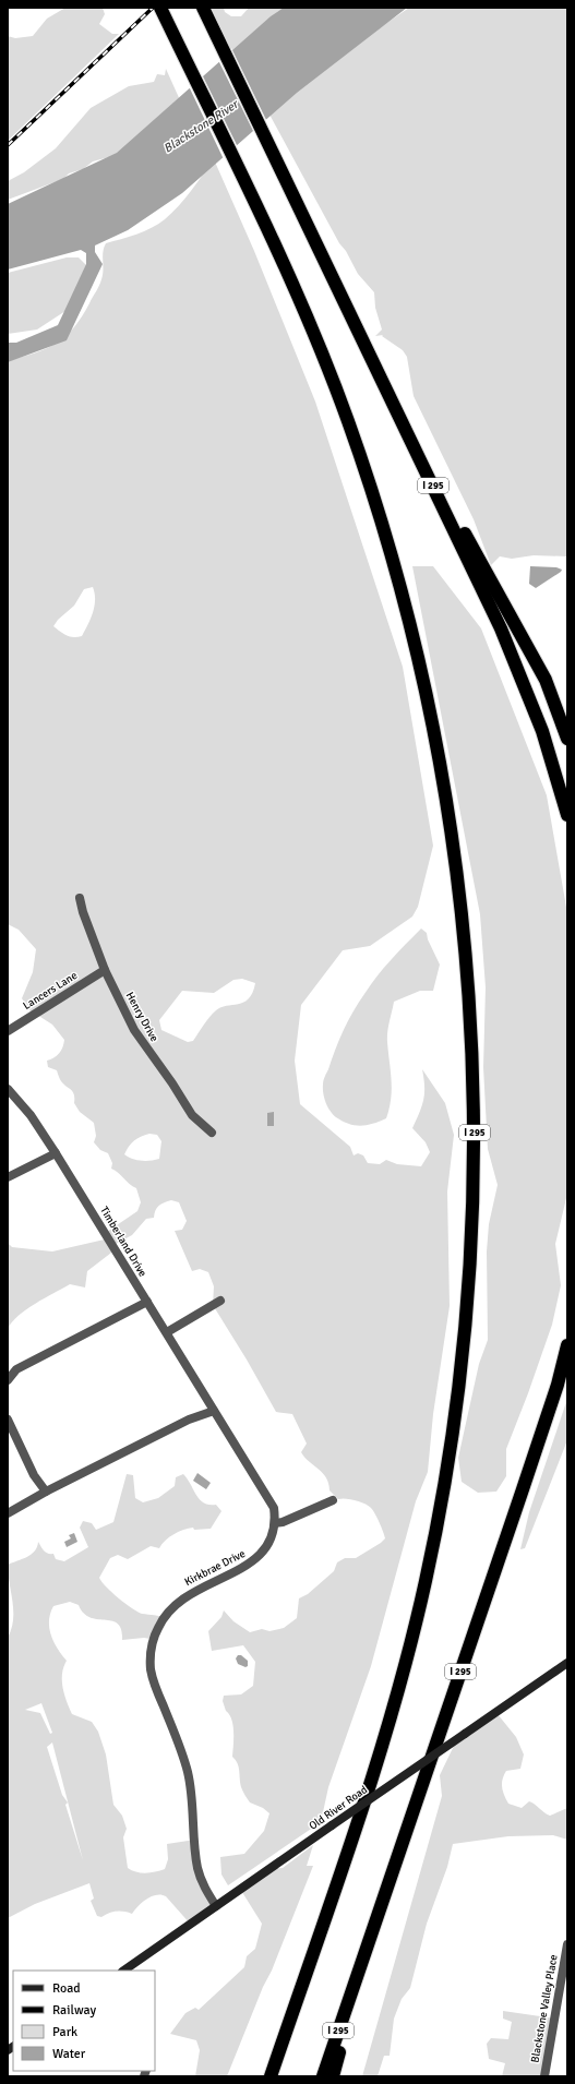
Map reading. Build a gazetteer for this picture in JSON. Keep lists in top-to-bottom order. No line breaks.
{"streets":{"highway":["I 295"],"main road":["Old River Road"],"street":["Lancers Lane","Henry Drive","Timberland Drive","Kirkbrae Drive","Blackstone Valley Place"]},"crossings":[["Lancers Lane","Henry Drive"],["Timberland Drive","Kirkbrae Drive"],["Kirkbrae Drive","Old River Road"]],"water":["Blackstone River"],"legend":["Road","Railway","Park","Water"]}
